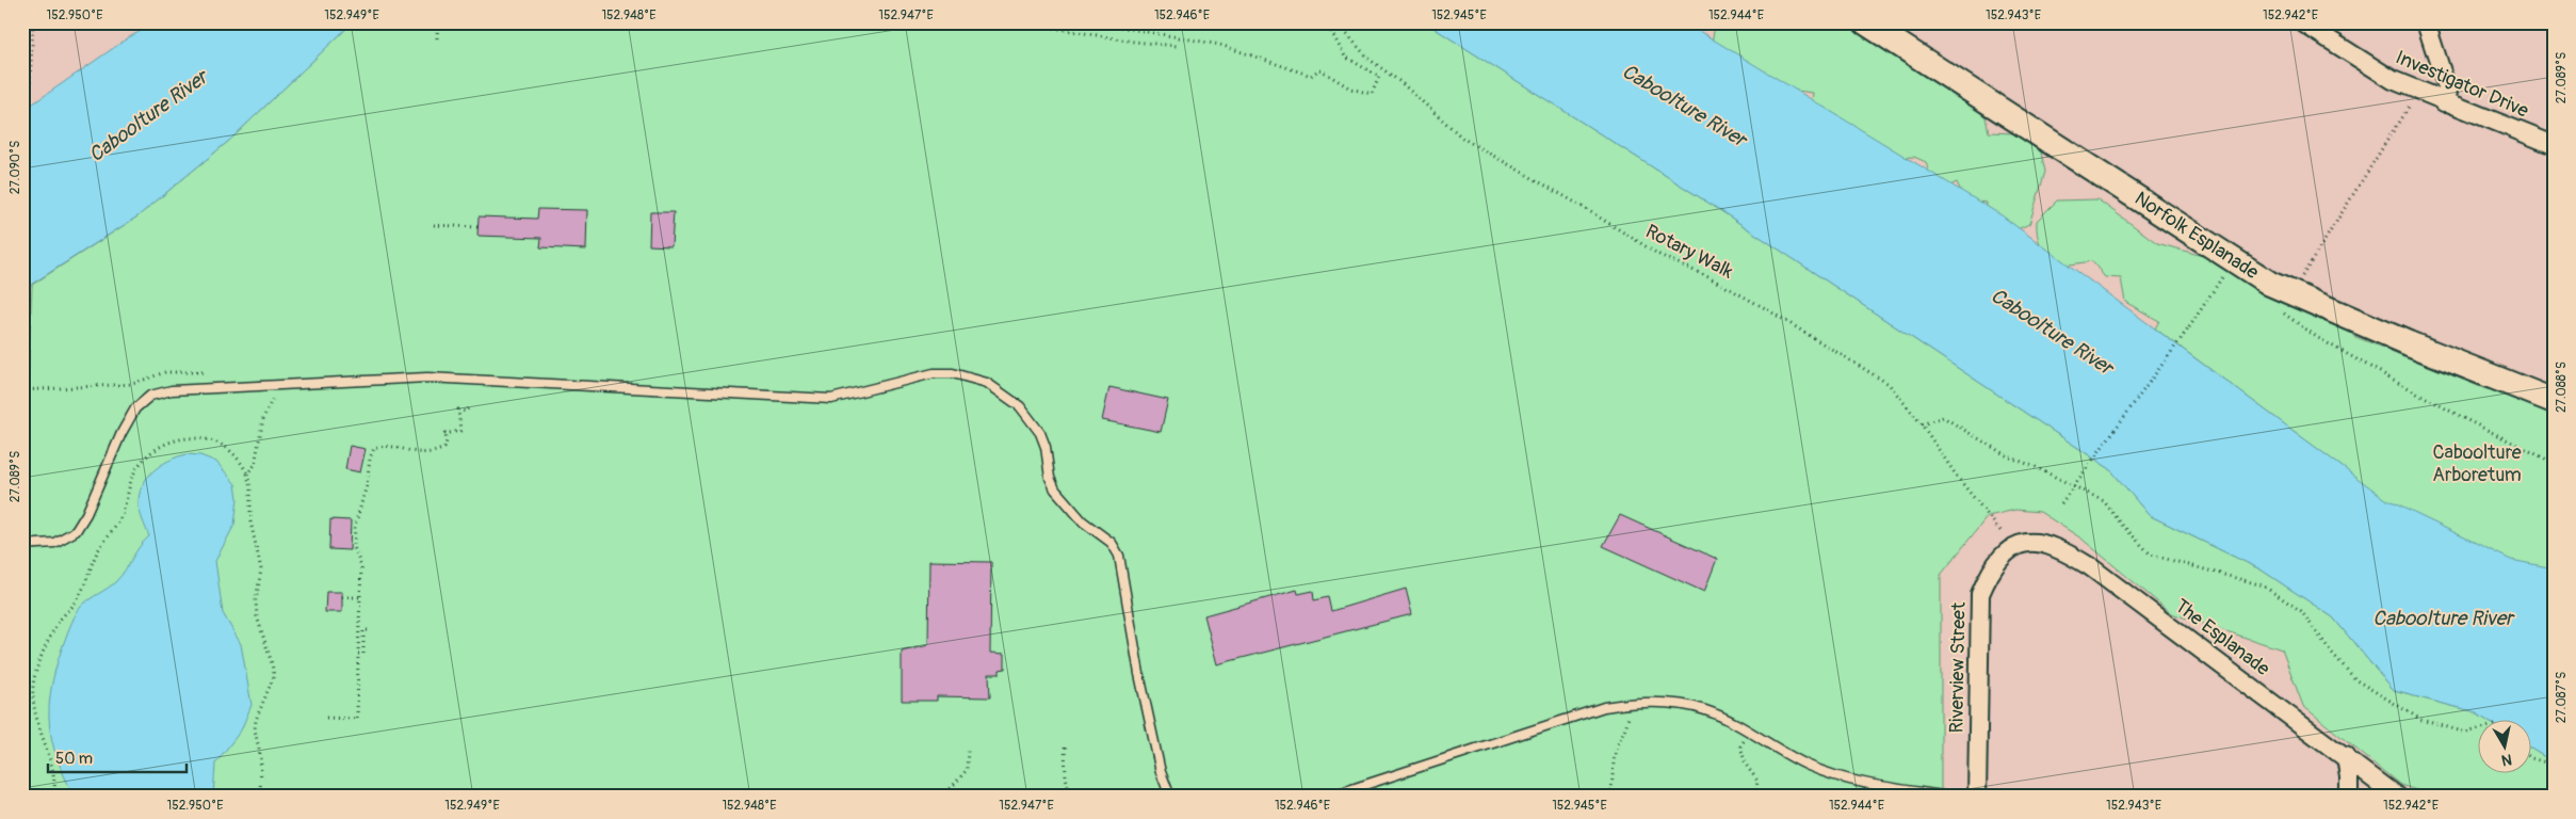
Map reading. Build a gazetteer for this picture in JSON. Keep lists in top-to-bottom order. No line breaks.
{"streets":{"street":["Investigator Drive","Norfolk Esplanade","The Esplanade","Riverview Street"],"path":["Rotary Walk"]},"crossings":[["The Esplanade","Riverview Street"]],"water":["Caboolture River"],"parks":["Caboolture Arboretum"],"scale_bar":"50 m","north":"bottom","coordinates":["152.950°E","152.949°E","152.948°E","152.947°E","152.946°E","152.945°E","152.944°E","152.943°E","152.942°E","27.089°S","27.090°S","27.088°S","27.087°S"]}
